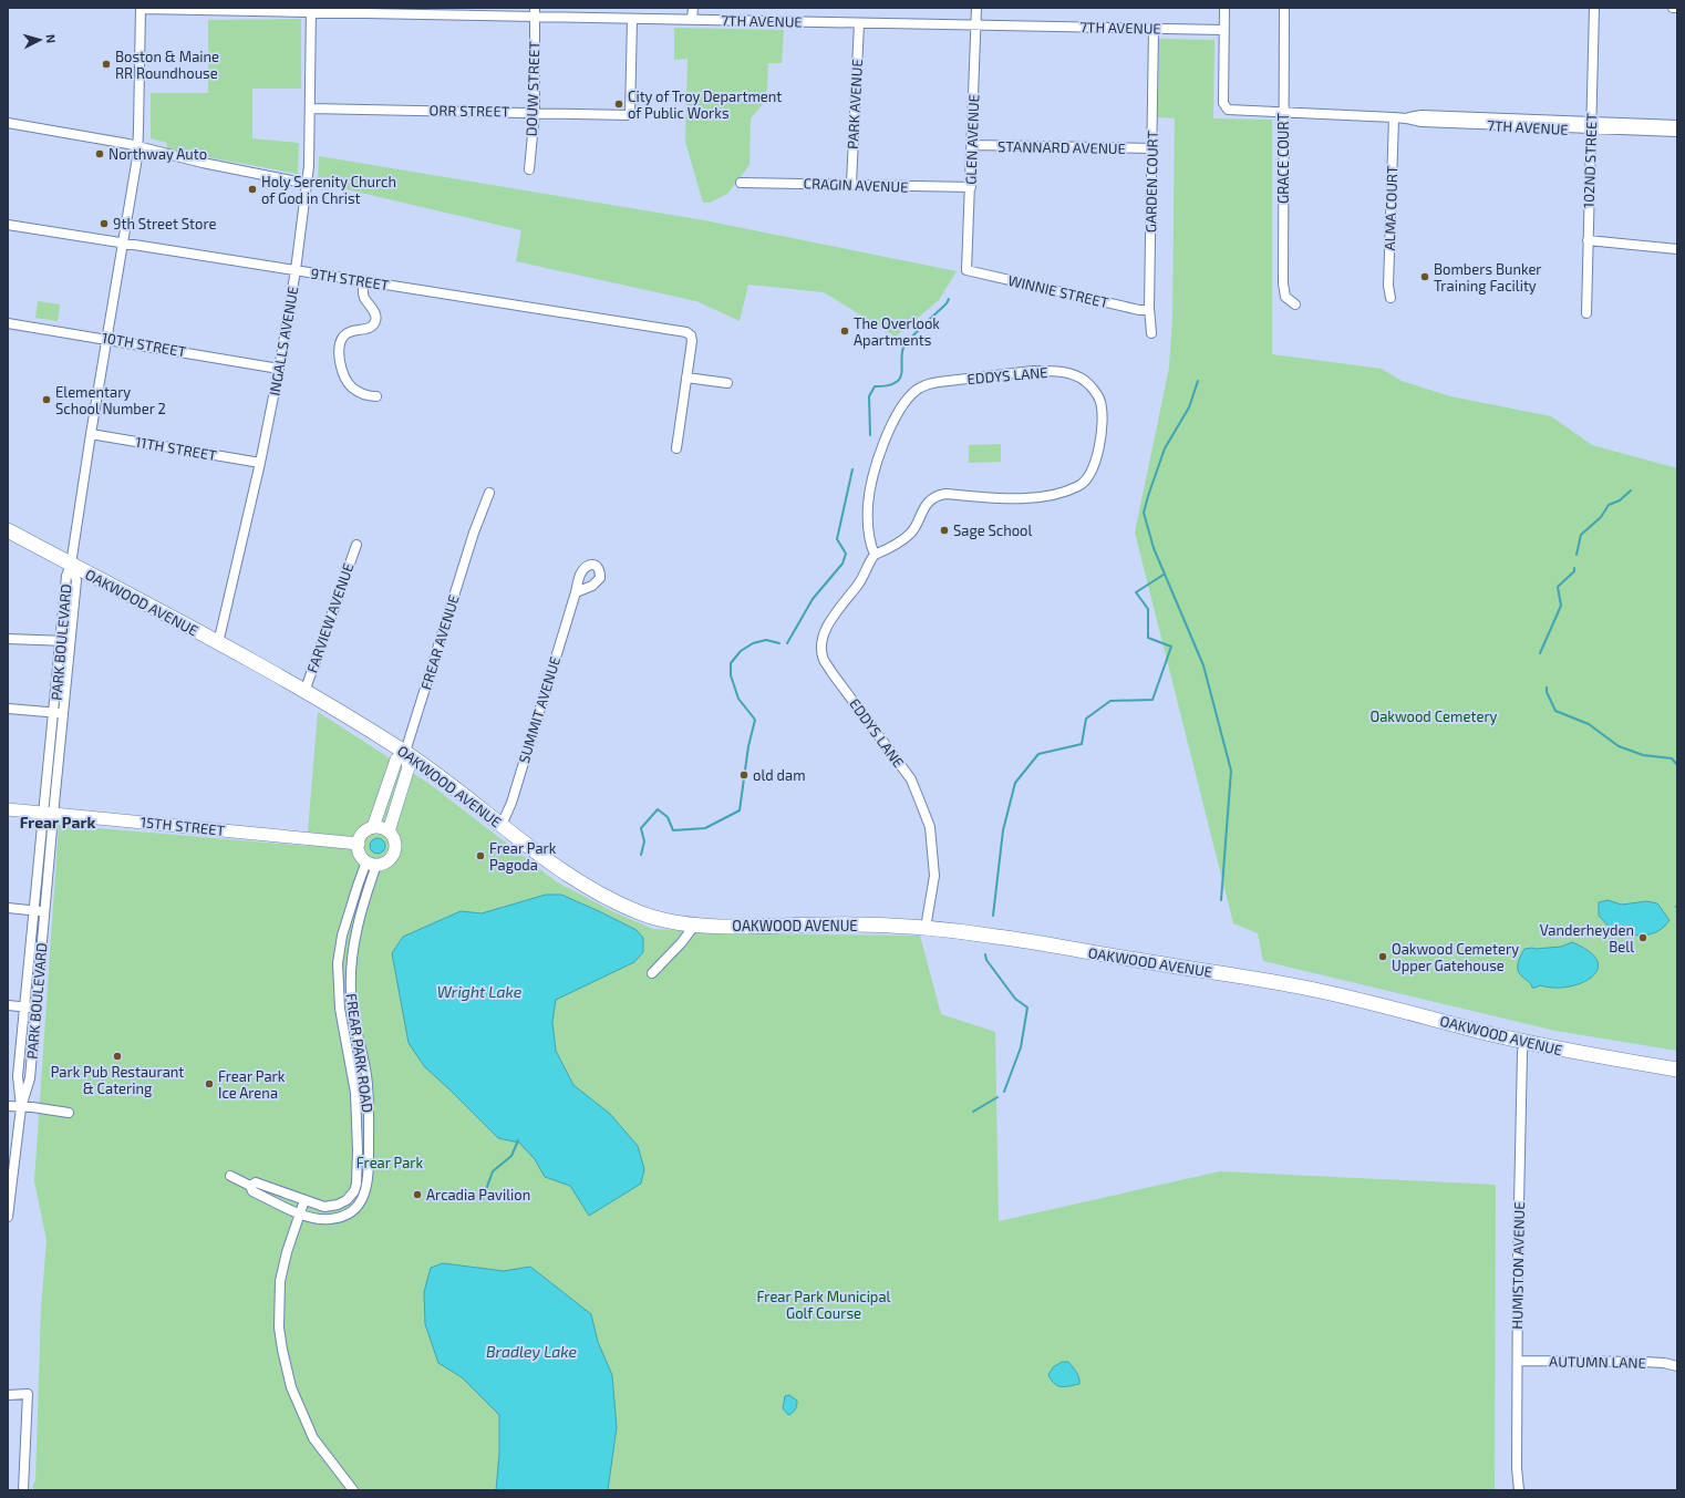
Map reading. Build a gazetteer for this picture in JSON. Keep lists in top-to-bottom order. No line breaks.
{"streets":{"main road":["OAKWOOD AVENUE"],"street":["7TH AVENUE","DOUW STREET","PARK AVENUE","ORR STREET","GLEN AVENUE","STANNARD AVENUE","GRACE COURT","102ND STREET","GARDEN COURT","CRAGIN AVENUE","ALMA COURT","9TH STREET","WINNIE STREET","INGALLS AVENUE","10TH STREET","EDDYS LANE","11TH STREET","FARVIEW AVENUE","PARK BOULEVARD","FREAR AVENUE","SUMMIT AVENUE","15TH STREET","FREAR PARK ROAD","HUMISTON AVENUE","AUTUMN LANE"]},"crossings":[["7TH AVENUE","DOUW STREET"],["7TH AVENUE","PARK AVENUE"],["7TH AVENUE","ORR STREET"],["7TH AVENUE","GLEN AVENUE"],["7TH AVENUE","GRACE COURT"],["7TH AVENUE","102ND STREET"],["7TH AVENUE","GARDEN COURT"],["7TH AVENUE","ALMA COURT"],["7TH AVENUE","INGALLS AVENUE"],["DOUW STREET","ORR STREET"],["PARK AVENUE","CRAGIN AVENUE"],["ORR STREET","INGALLS AVENUE"],["GLEN AVENUE","STANNARD AVENUE"],["GLEN AVENUE","CRAGIN AVENUE"],["GLEN AVENUE","WINNIE STREET"],["STANNARD AVENUE","GARDEN COURT"],["GARDEN COURT","WINNIE STREET"],["9TH STREET","INGALLS AVENUE"],["INGALLS AVENUE","10TH STREET"],["INGALLS AVENUE","11TH STREET"],["INGALLS AVENUE","OAKWOOD AVENUE"],["EDDYS LANE","OAKWOOD AVENUE"],["OAKWOOD AVENUE","FARVIEW AVENUE"],["OAKWOOD AVENUE","PARK BOULEVARD"],["OAKWOOD AVENUE","FREAR AVENUE"],["OAKWOOD AVENUE","SUMMIT AVENUE"],["OAKWOOD AVENUE","HUMISTON AVENUE"],["PARK BOULEVARD","15TH STREET"],["15TH STREET","FREAR PARK ROAD"],["HUMISTON AVENUE","AUTUMN LANE"]],"districts":["Frear Park"],"water":["Wright Lake","Bradley Lake"],"parks":["Oakwood Cemetery","Frear Park","Frear Park Municipal Golf Course"],"places":["Boston & Maine RR Roundhouse","City of Troy Department of Public Works","Northway Auto","Holy Serenity Church of God in Christ","9th Street Store","Bombers Bunker Training Facility","The Overlook Apartments","Elementary School Number 2","Sage School","old dam","Frear Park Pagoda","Vanderheyden Bell","Oakwood Cemetery Upper Gatehouse","Park Pub Restaurant & Catering","Frear Park Ice Arena","Arcadia Pavilion"],"north":"right"}
